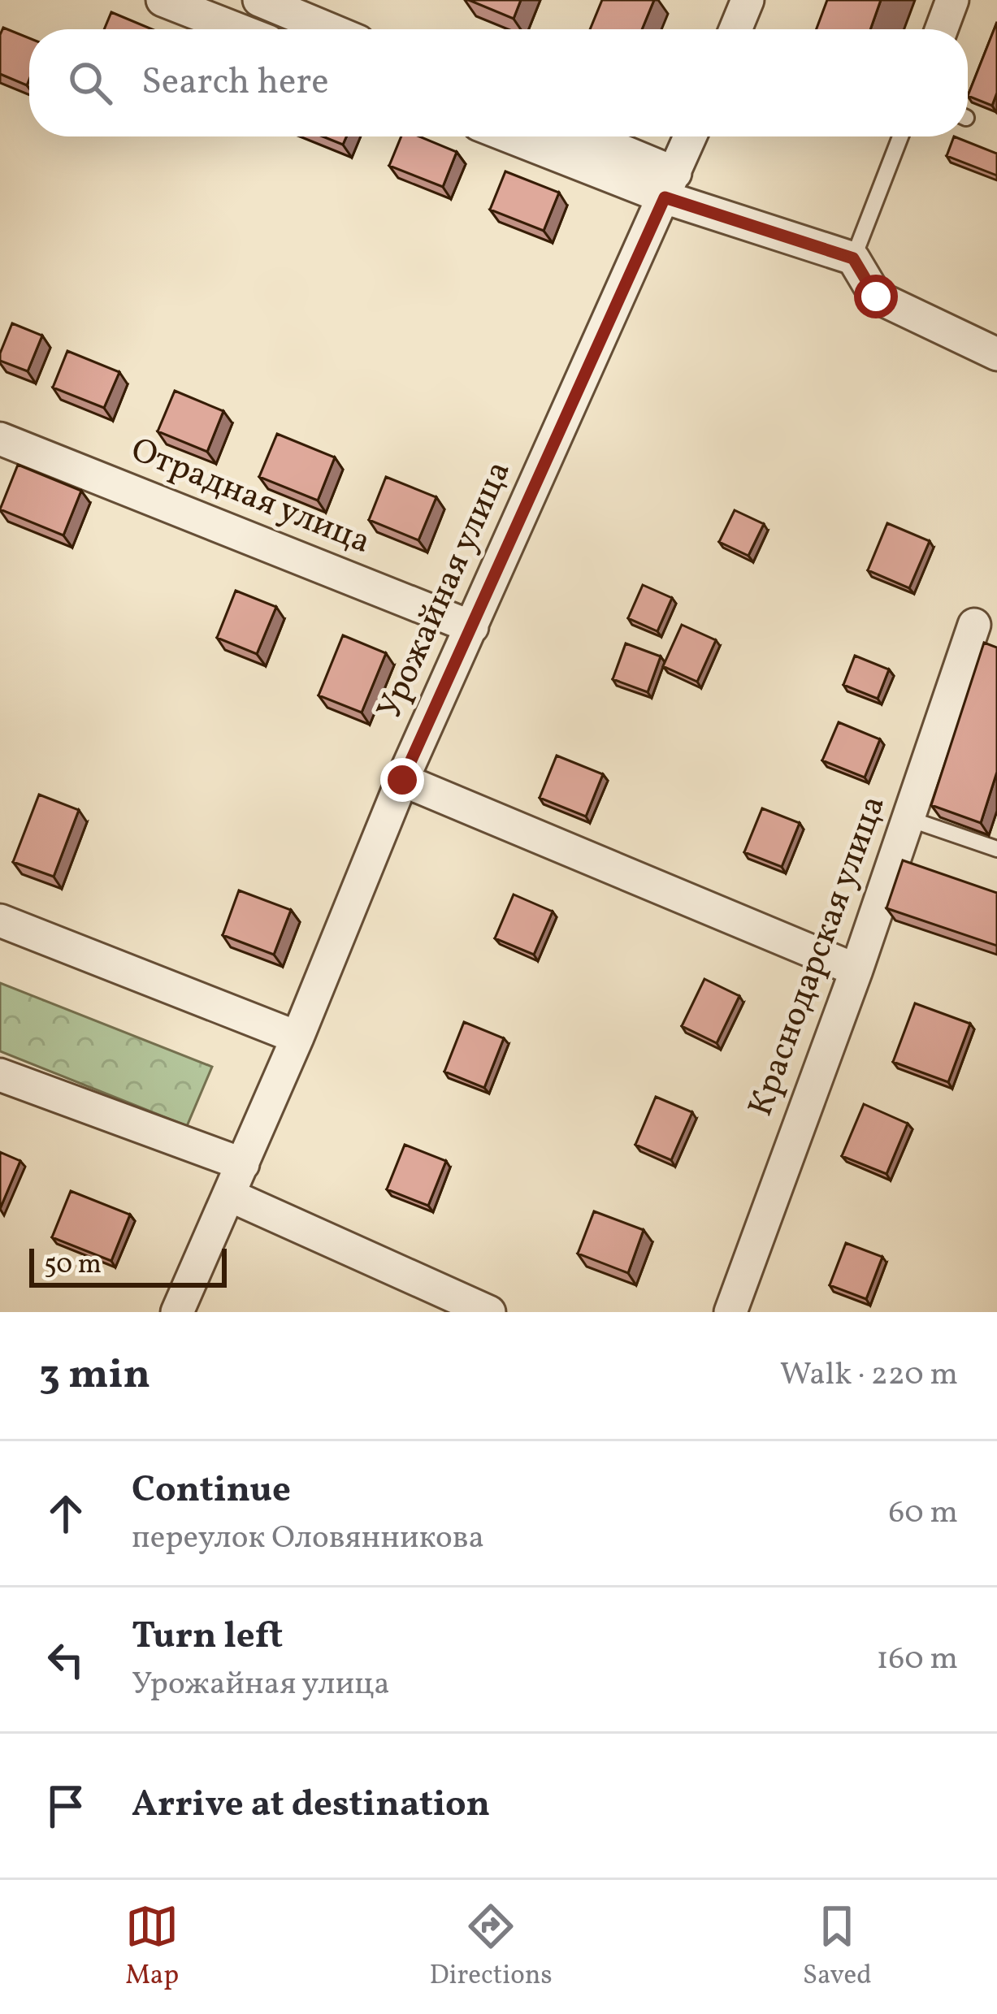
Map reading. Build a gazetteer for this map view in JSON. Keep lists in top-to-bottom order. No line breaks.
{"streets":{"street":["Отрадная улица","Урожайная улица","Краснодарская улица"]},"crossings":[["Отрадная улица","Урожайная улица"]],"scale_bar":"50 m","page":{"search":"Search here","scale":"50 m","heading":["3 min","Walk · 220 m"],"list":[["Continue","переулок Оловянникова","60 m"],["Turn left","Урожайная улица","160 m"],"Arrive at destination"],"nav":["Map","Directions","Saved"]}}
